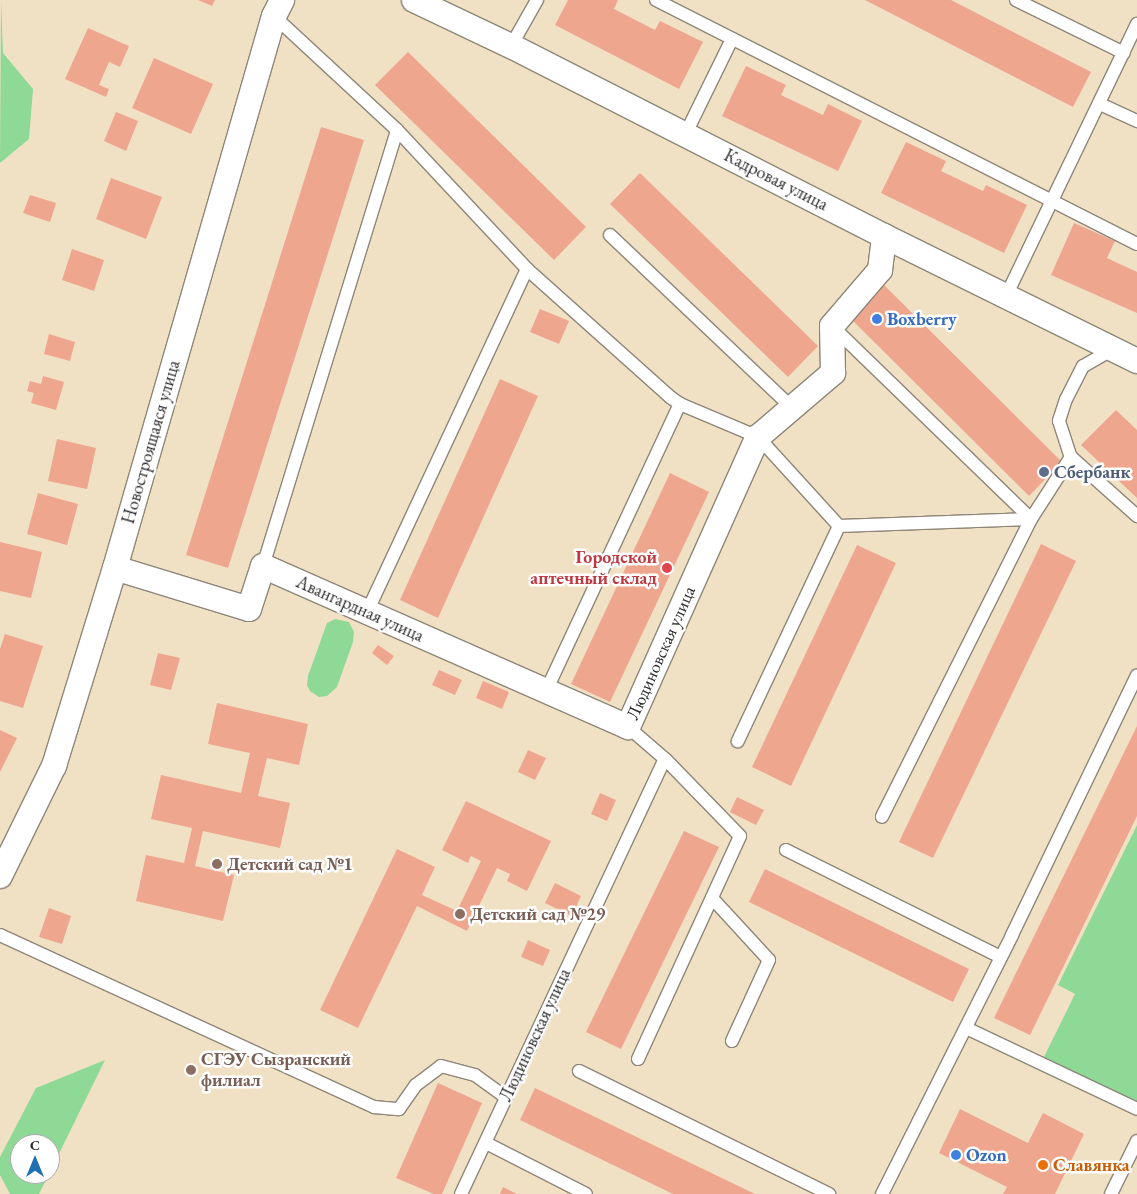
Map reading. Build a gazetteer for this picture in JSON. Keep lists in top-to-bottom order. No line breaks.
{"streets":{"street":["Кадровая улица","Новостроящаяся улица","Авангардная улица","Людиновская улица"]},"crossings":[["Авангардная улица","Людиновская улица"]],"places":["Boxberry","Сбербанк","Городской аптечный склад","Детский сад №1","Детский сад №29","СГЭУ Сызранский филиал","Ozon","Славянка"],"north":"top"}
